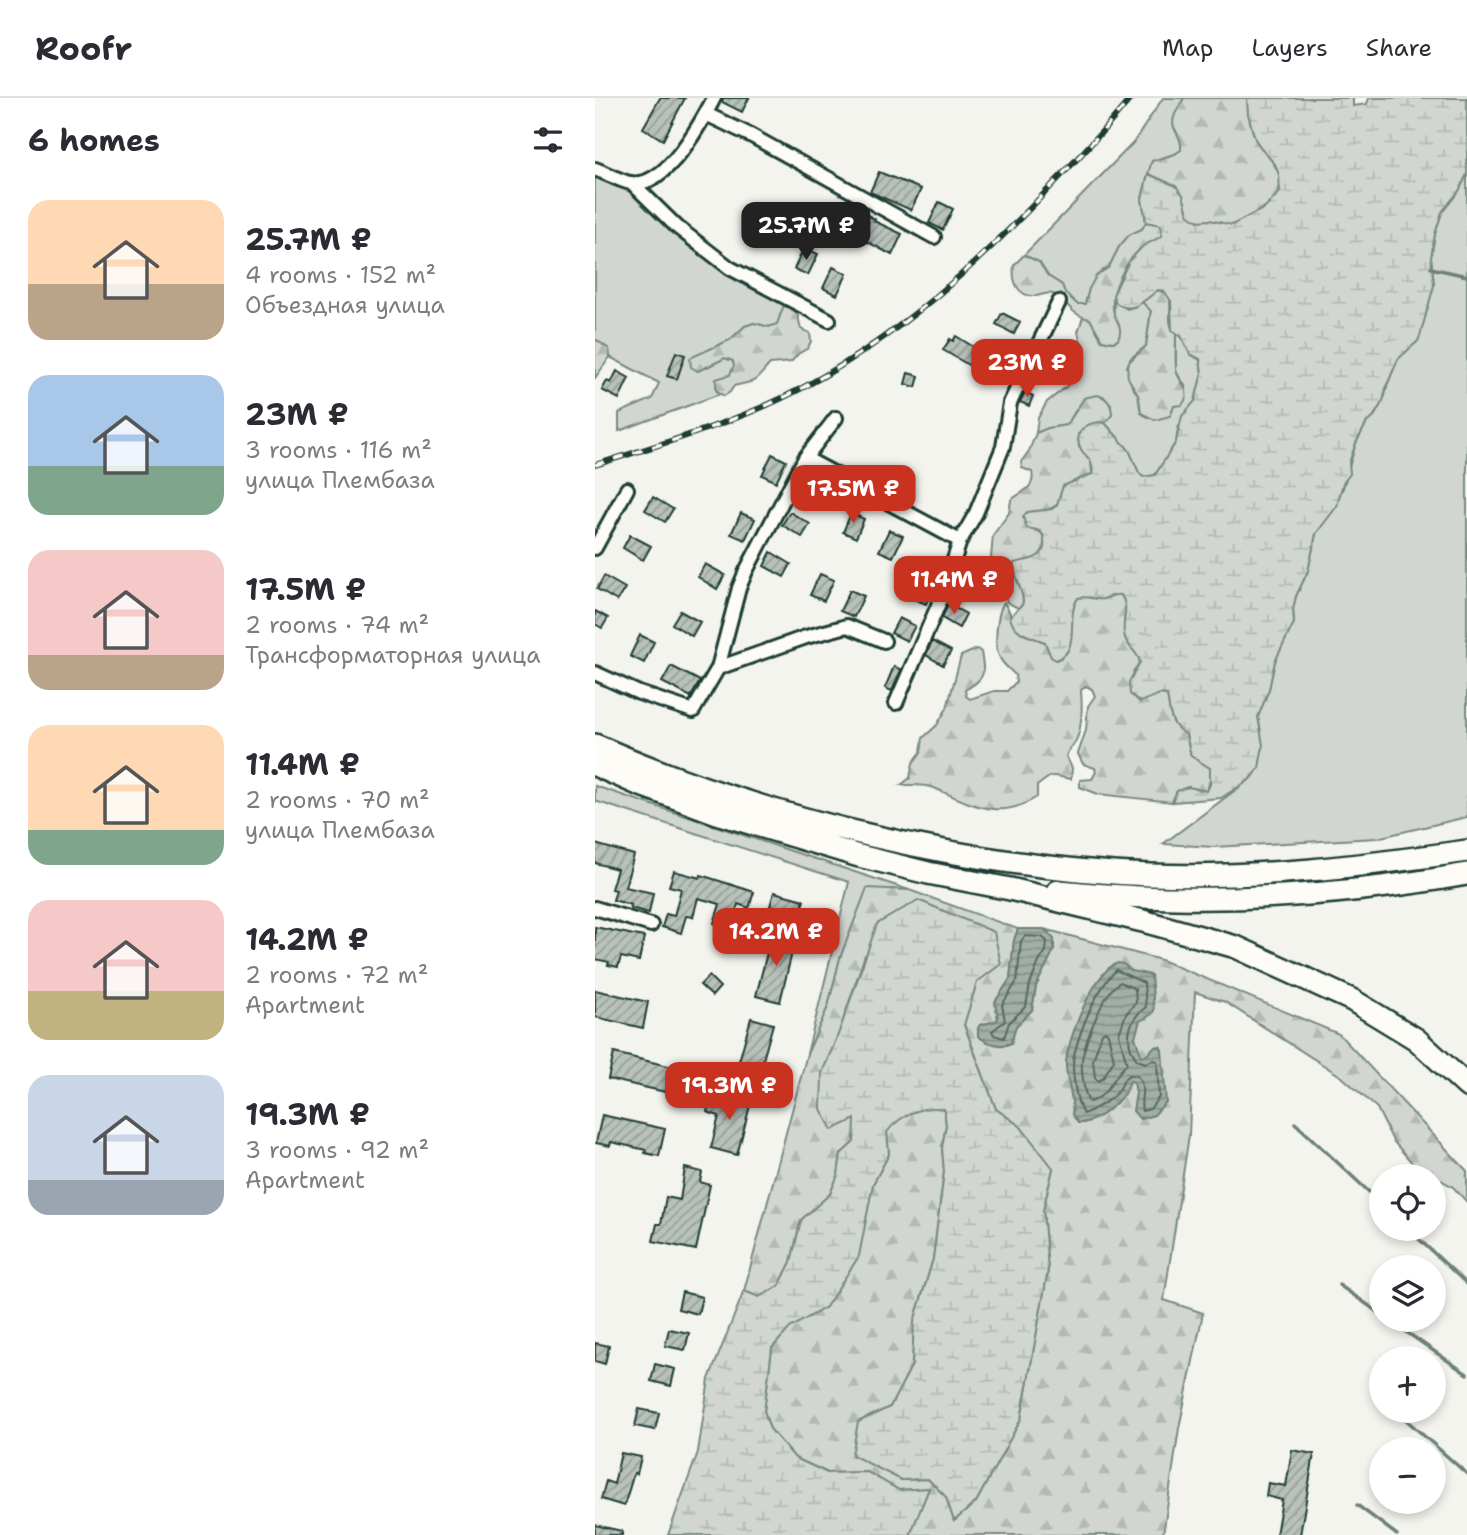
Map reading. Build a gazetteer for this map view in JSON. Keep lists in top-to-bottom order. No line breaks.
{"page":{"header":"Roofr","nav":["Map","Layers","Share"],"heading":"6 homes","list":[{"name":"25.7M ₽","note":"4 rooms · 152 m² · Объездная улица"},{"name":"23M ₽","note":"3 rooms · 116 m² · улица Плембаза"},{"name":"17.5M ₽","note":"2 rooms · 74 m² · Трансформаторная улица"},{"name":"11.4M ₽","note":"2 rooms · 70 m² · улица Плембаза"},{"name":"14.2M ₽","note":"2 rooms · 72 m² · Apartment"},{"name":"19.3M ₽","note":"3 rooms · 92 m² · Apartment"}],"price":["25.7M ₽","23M ₽","17.5M ₽","11.4M ₽","14.2M ₽","19.3M ₽"],"map_buttons":["+","−"]}}
